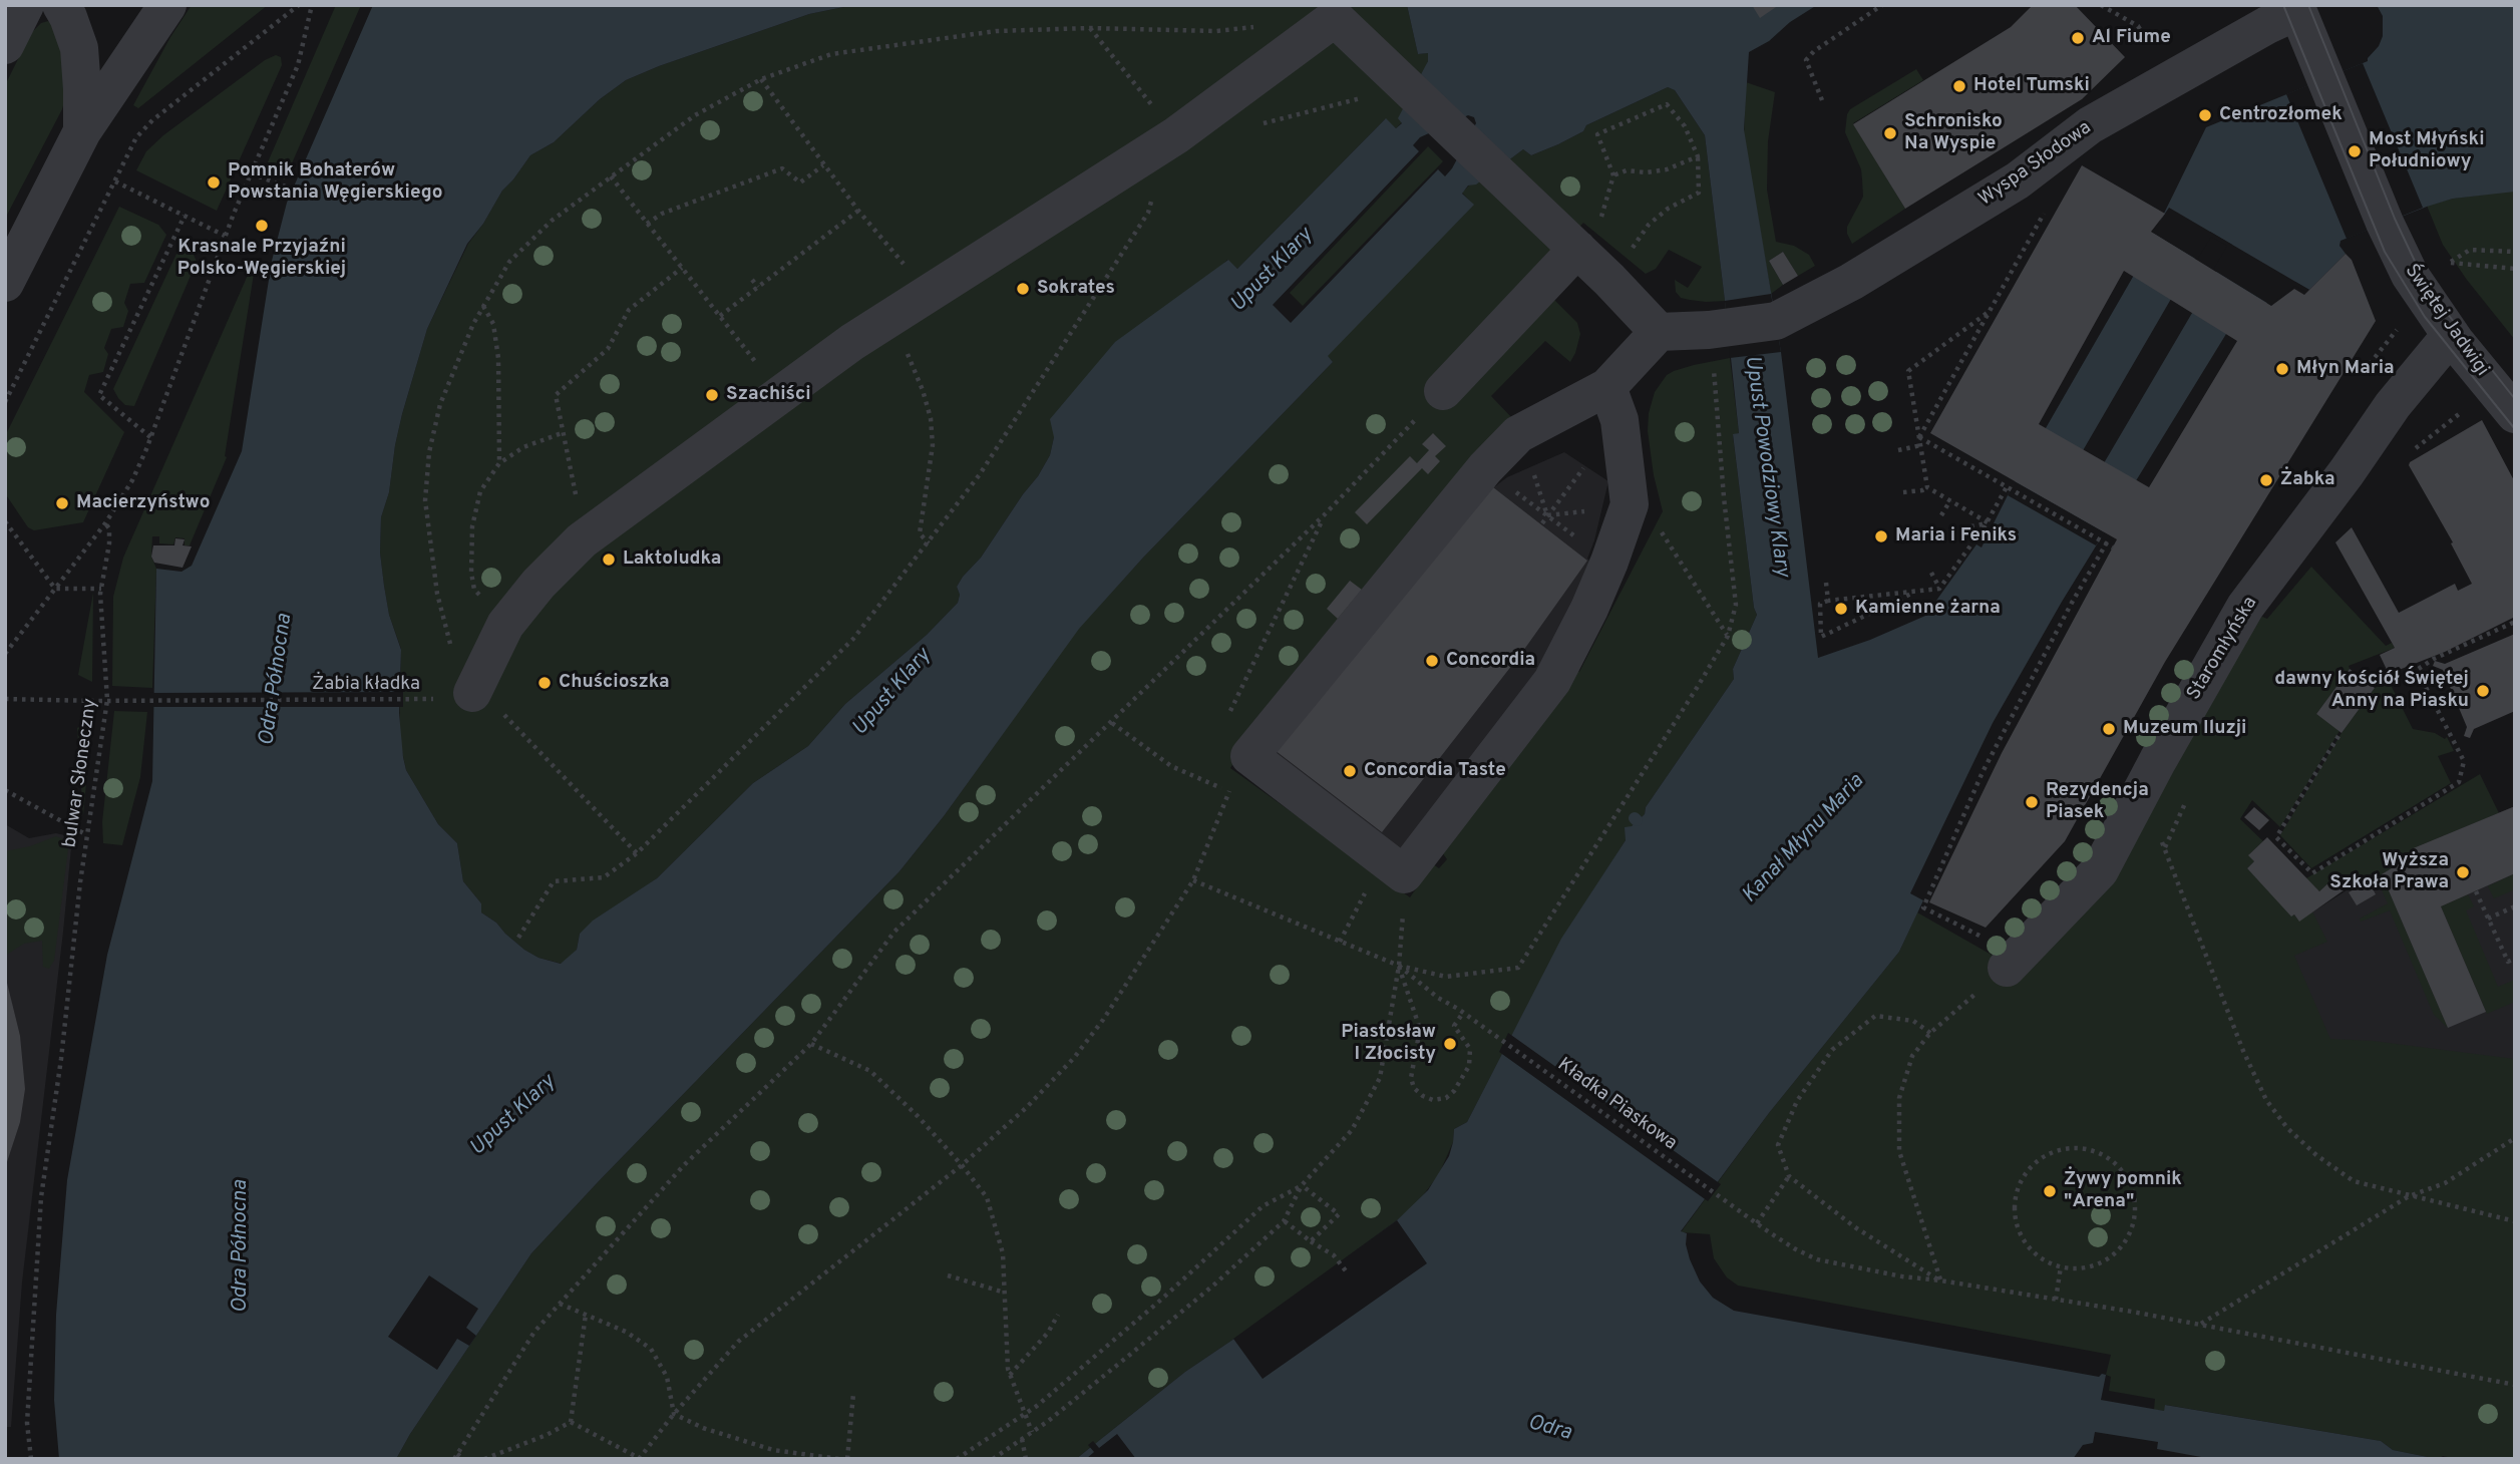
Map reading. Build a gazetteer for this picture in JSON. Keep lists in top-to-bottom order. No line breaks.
{"streets":{"street":["Wyspa Słodowa","Świętej Jadwigi","Staromłyńska"],"path":["Żabia kładka","bulwar Słoneczny","Kładka Piaskowa"]},"crossings":[["Wyspa Słodowa","Świętej Jadwigi"],["Świętej Jadwigi","Staromłyńska"],["Żabia kładka","bulwar Słoneczny"]],"water":["Upust Klary","Upust Powodziowy Klary","Odra Północna","Kanał Młynu Maria","Odra"],"places":["Al Fiume","Hotel Tumski","Centrozłomek","Schronisko Na Wyspie","Most Młyński Południowy","Pomnik Bohaterów Powstania Węgierskiego","Krasnale Przyjaźni Polsko-Węgierskiej","Sokrates","Młyn Maria","Szachiści","Żabka","Macierzyństwo","Maria i Feniks","Laktoludka","Kamienne żarna","Concordia","Chuścioszka","dawny kościół Świętej Anny na Piasku","Muzeum Iluzji","Concordia Taste","Rezydencja Piasek","Wyższa Szkoła Prawa","Piastosław I Złocisty","Żywy pomnik \"Arena\""]}
